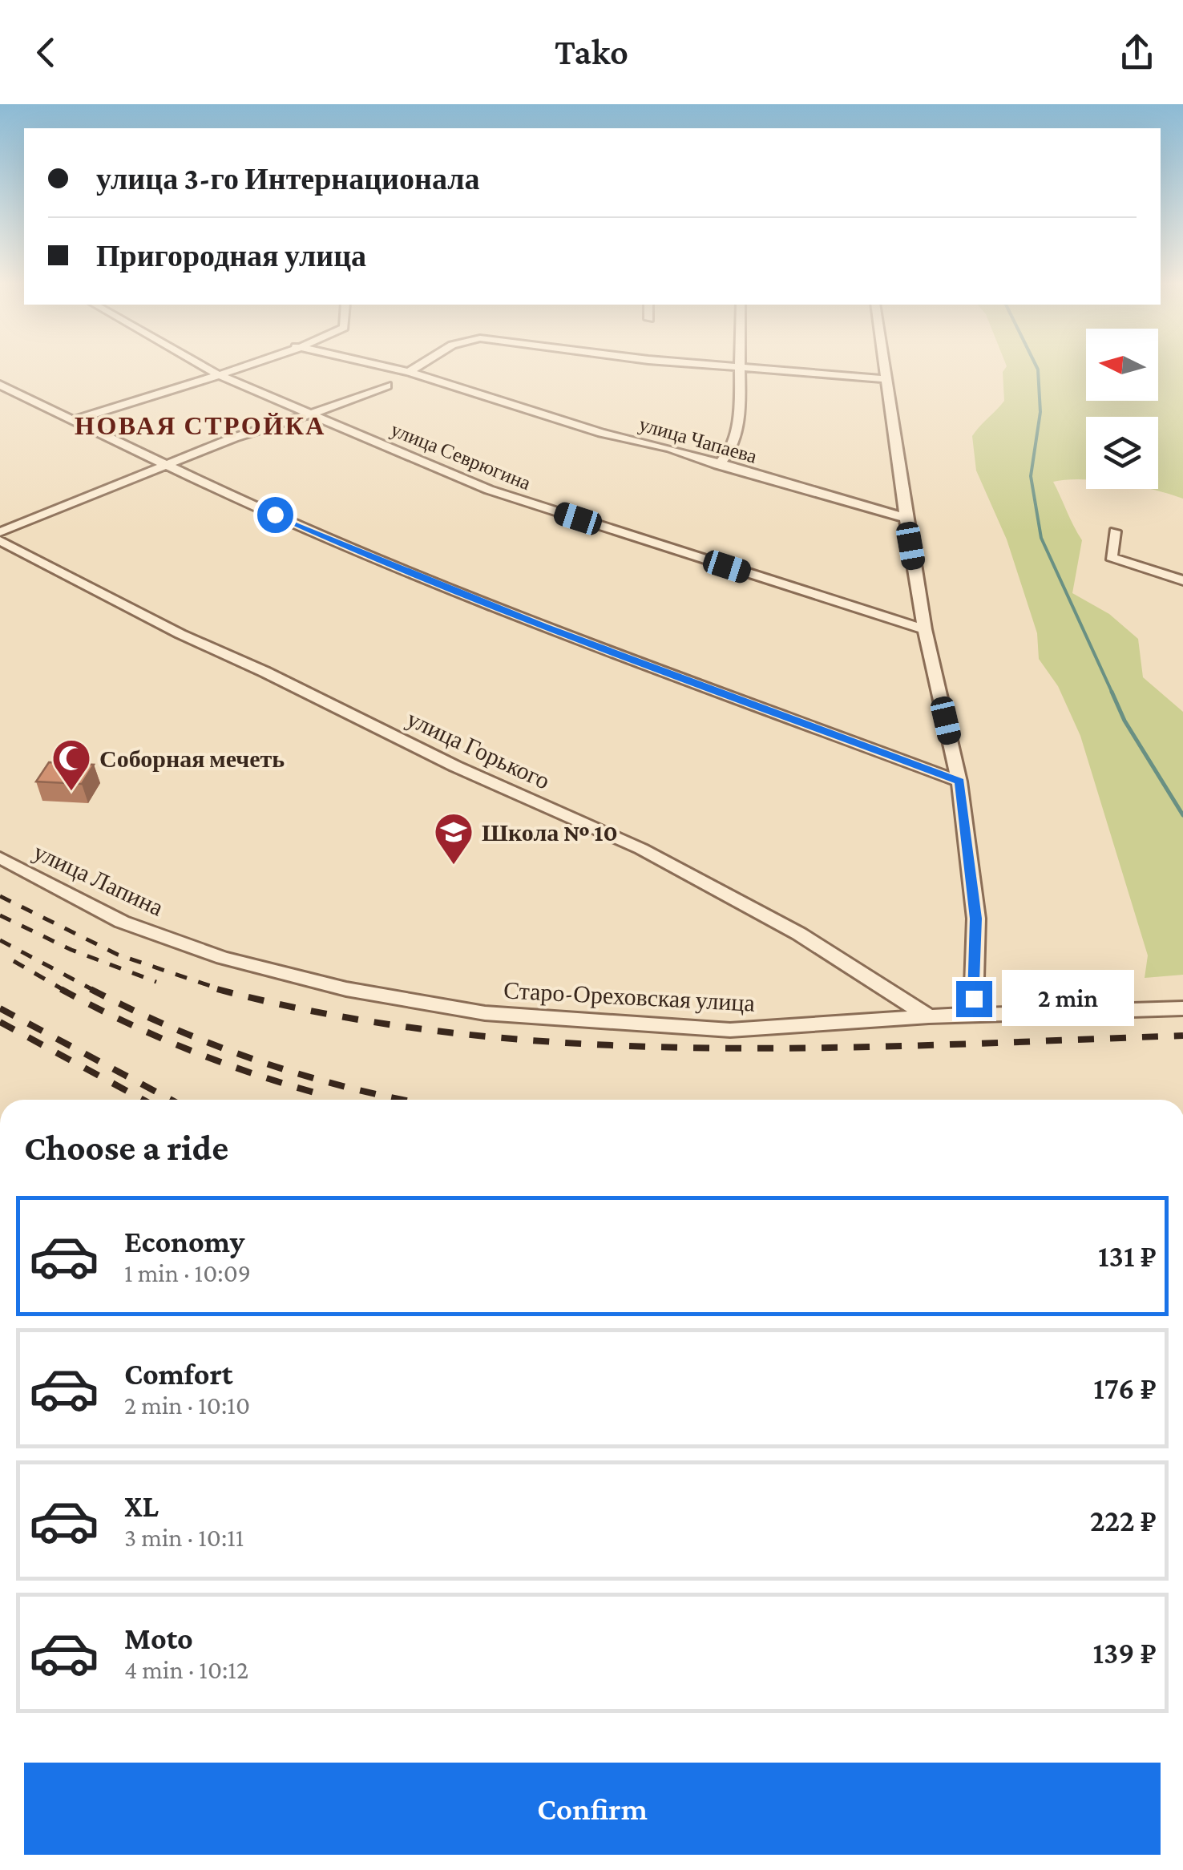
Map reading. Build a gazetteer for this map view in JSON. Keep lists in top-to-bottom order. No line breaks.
{"streets":{"street":["улица Чапаева","улица Севрюгина","улица Горького","улица Лапина","Старо-Ореховская улица"]},"crossings":[["улица Горького","Старо-Ореховская улица"],["улица Лапина","Старо-Ореховская улица"]],"districts":["НОВАЯ СТРОЙКА"],"places":{"mosque":["Соборная мечеть"],"school or university":["Школа № 10"]},"north":"left","page":{"header":"Tako","banner":["улица 3-го Интернационала","Пригородная улица"],"bubble":"2 min","heading":"Choose a ride","list":[{"name":"Economy","note":"1 min · 10:09","value":"131 ₽"},{"name":"Comfort","note":"2 min · 10:10","value":"176 ₽"},{"name":"XL","note":"3 min · 10:11","value":"222 ₽"},{"name":"Moto","note":"4 min · 10:12","value":"139 ₽"}],"buttons":"Confirm"}}
